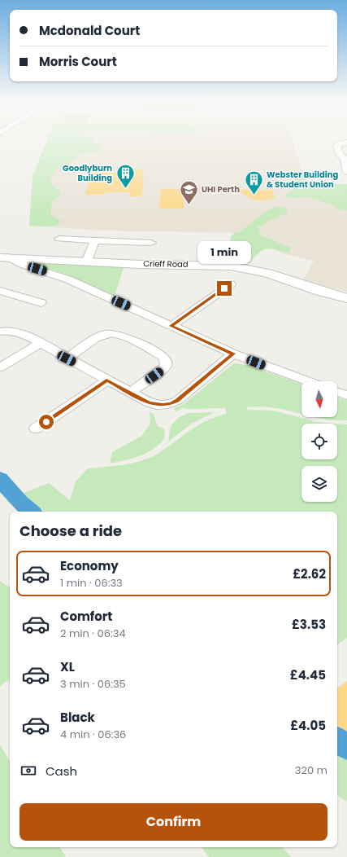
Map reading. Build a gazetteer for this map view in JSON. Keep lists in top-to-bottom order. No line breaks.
{"streets":{"main road":["Crieff Road"]},"places":{"building":["Goodlyburn Building","Webster Building & Student Union"],"school or university":["UHI Perth"]},"north":"bottom","page":{"banner":["Mcdonald Court","Morris Court"],"bubble":"1 min","heading":"Choose a ride","list":[{"name":"Economy","note":"1 min · 06:33","value":"£2.62"},{"name":"Comfort","note":"2 min · 06:34","value":"£3.53"},{"name":"XL","note":"3 min · 06:35","value":"£4.45"},{"name":"Black","note":"4 min · 06:36","value":"£4.05"}],"pay":["Cash","320 m"],"buttons":"Confirm"}}
